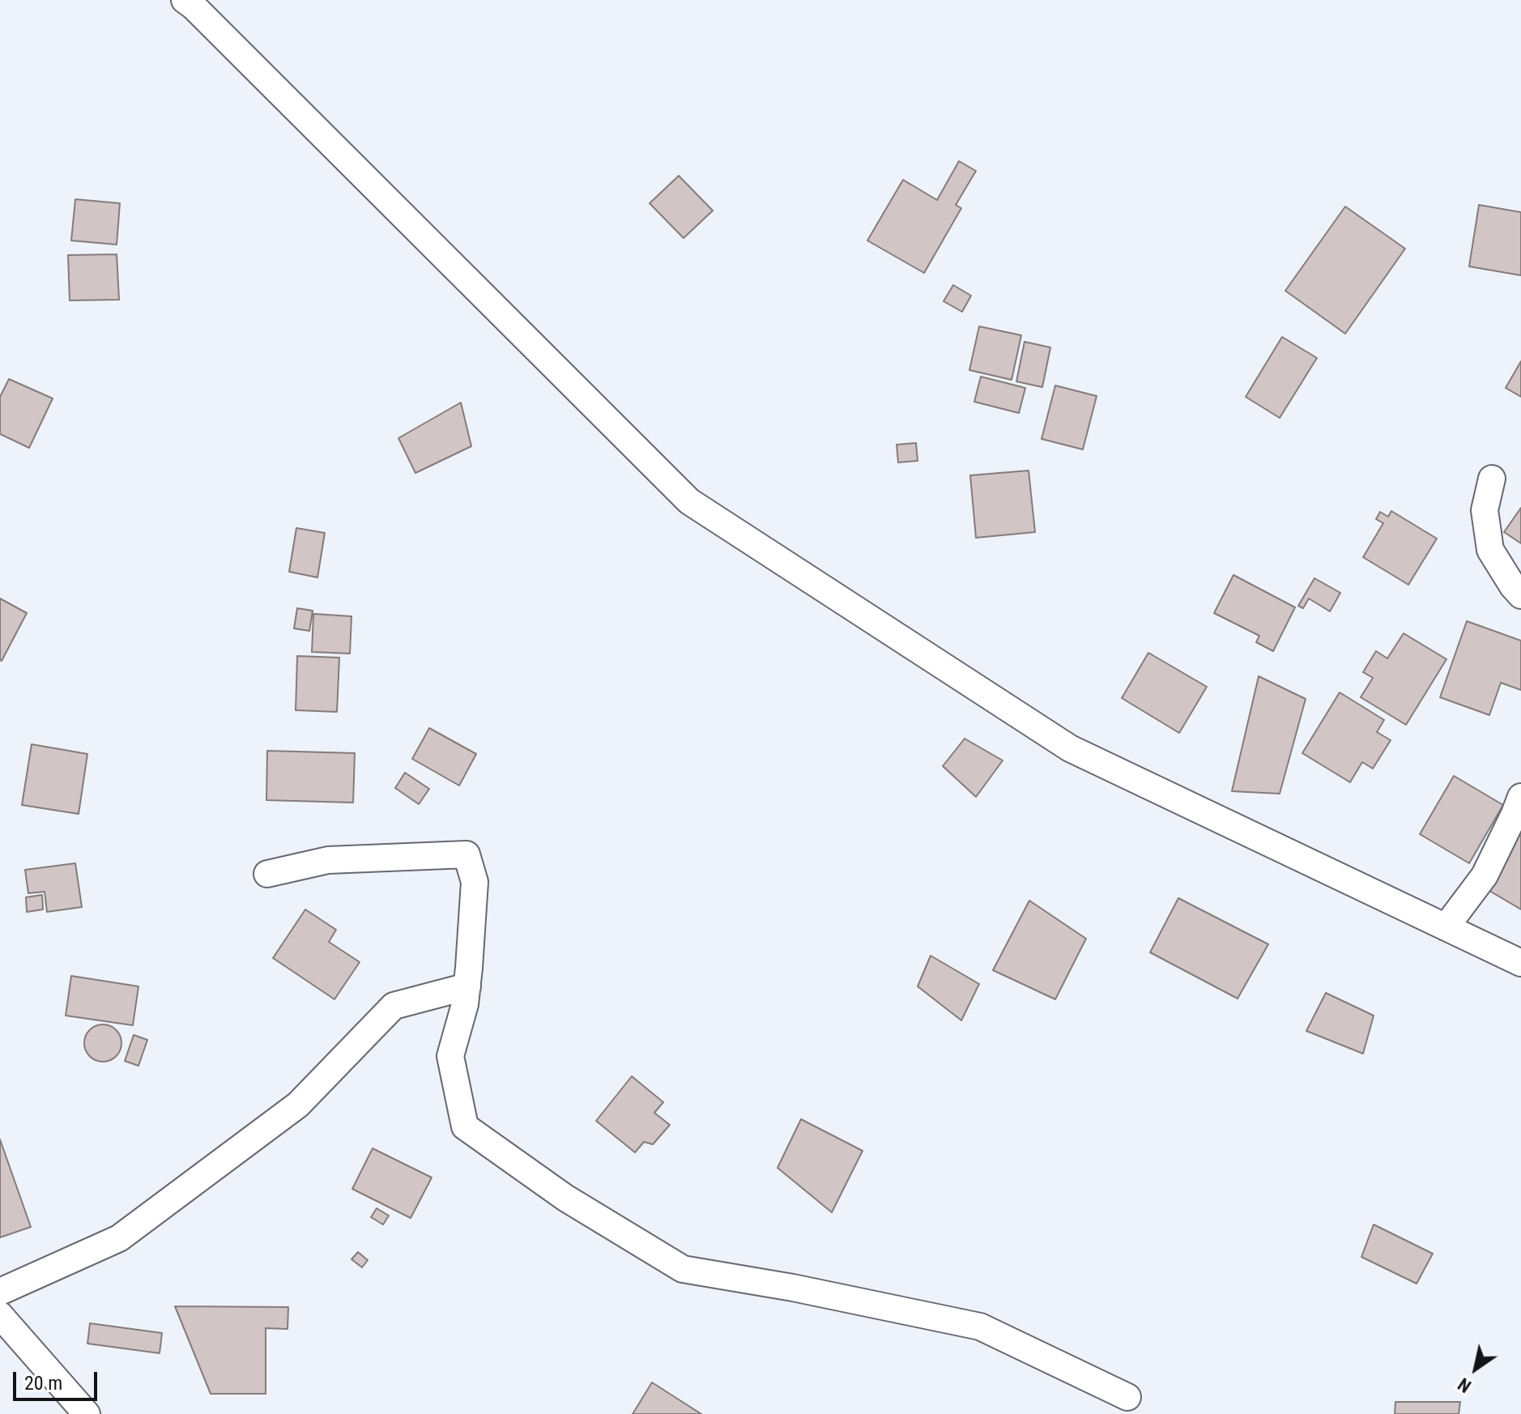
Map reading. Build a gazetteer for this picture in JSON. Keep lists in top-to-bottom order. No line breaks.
{"scale_bar":"20 m","north":"bottom left"}
